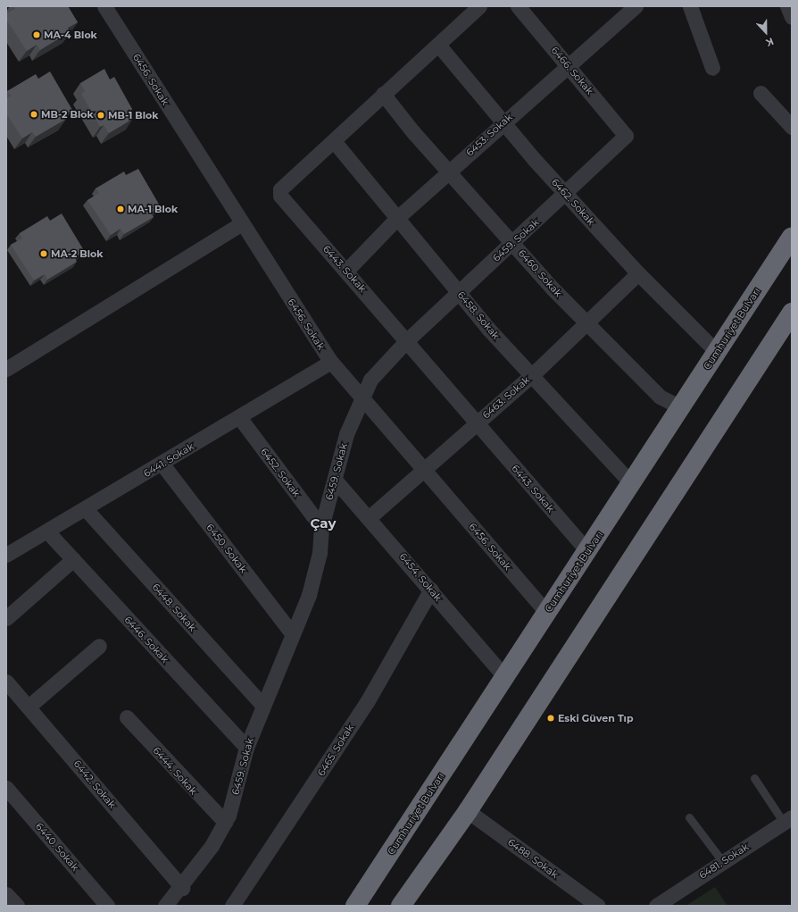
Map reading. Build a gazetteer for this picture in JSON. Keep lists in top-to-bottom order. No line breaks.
{"streets":{"highway":["Cumhuriyet Bulvarı"],"street":["6466. Sokak","6456. Sokak","6453. Sokak","6462. Sokak","6459. Sokak","6443. Sokak","6460. Sokak","6458. Sokak","6463. Sokak","6441. Sokak","6452. Sokak","6450. Sokak","6454. Sokak","6448. Sokak","6446. Sokak","6465. Sokak","6444. Sokak","6442. Sokak","6440. Sokak","6488. Sokak","6481. Sokak"]},"crossings":[["6466. Sokak","6453. Sokak"],["6466. Sokak","6459. Sokak"],["6456. Sokak","6459. Sokak"],["6456. Sokak","Cumhuriyet Bulvarı"],["6456. Sokak","6463. Sokak"],["6456. Sokak","6441. Sokak"],["6453. Sokak","6462. Sokak"],["6453. Sokak","6443. Sokak"],["6453. Sokak","6460. Sokak"],["6453. Sokak","6458. Sokak"],["6462. Sokak","6459. Sokak"],["6462. Sokak","6443. Sokak"],["6462. Sokak","Cumhuriyet Bulvarı"],["6462. Sokak","6463. Sokak"],["6459. Sokak","6443. Sokak"],["6459. Sokak","6460. Sokak"],["6459. Sokak","6458. Sokak"],["6459. Sokak","6452. Sokak"],["6459. Sokak","6450. Sokak"],["6459. Sokak","6454. Sokak"],["6459. Sokak","6448. Sokak"],["6459. Sokak","6446. Sokak"],["6459. Sokak","6444. Sokak"],["6459. Sokak","6442. Sokak"],["6443. Sokak","6460. Sokak"],["6443. Sokak","6458. Sokak"],["6443. Sokak","Cumhuriyet Bulvarı"],["6443. Sokak","6463. Sokak"],["6460. Sokak","Cumhuriyet Bulvarı"],["6460. Sokak","6463. Sokak"],["6458. Sokak","Cumhuriyet Bulvarı"],["6458. Sokak","6463. Sokak"],["Cumhuriyet Bulvarı","6454. Sokak"],["6463. Sokak","6454. Sokak"],["6441. Sokak","6452. Sokak"],["6441. Sokak","6450. Sokak"],["6441. Sokak","6448. Sokak"],["6441. Sokak","6446. Sokak"],["6454. Sokak","6465. Sokak"]],"districts":["Çay"],"places":["MA-4 Blok","MB-2 Blok","MB-1 Blok","MA-1 Blok","MA-2 Blok","Eski Güven Tıp"],"north":"bottom"}
